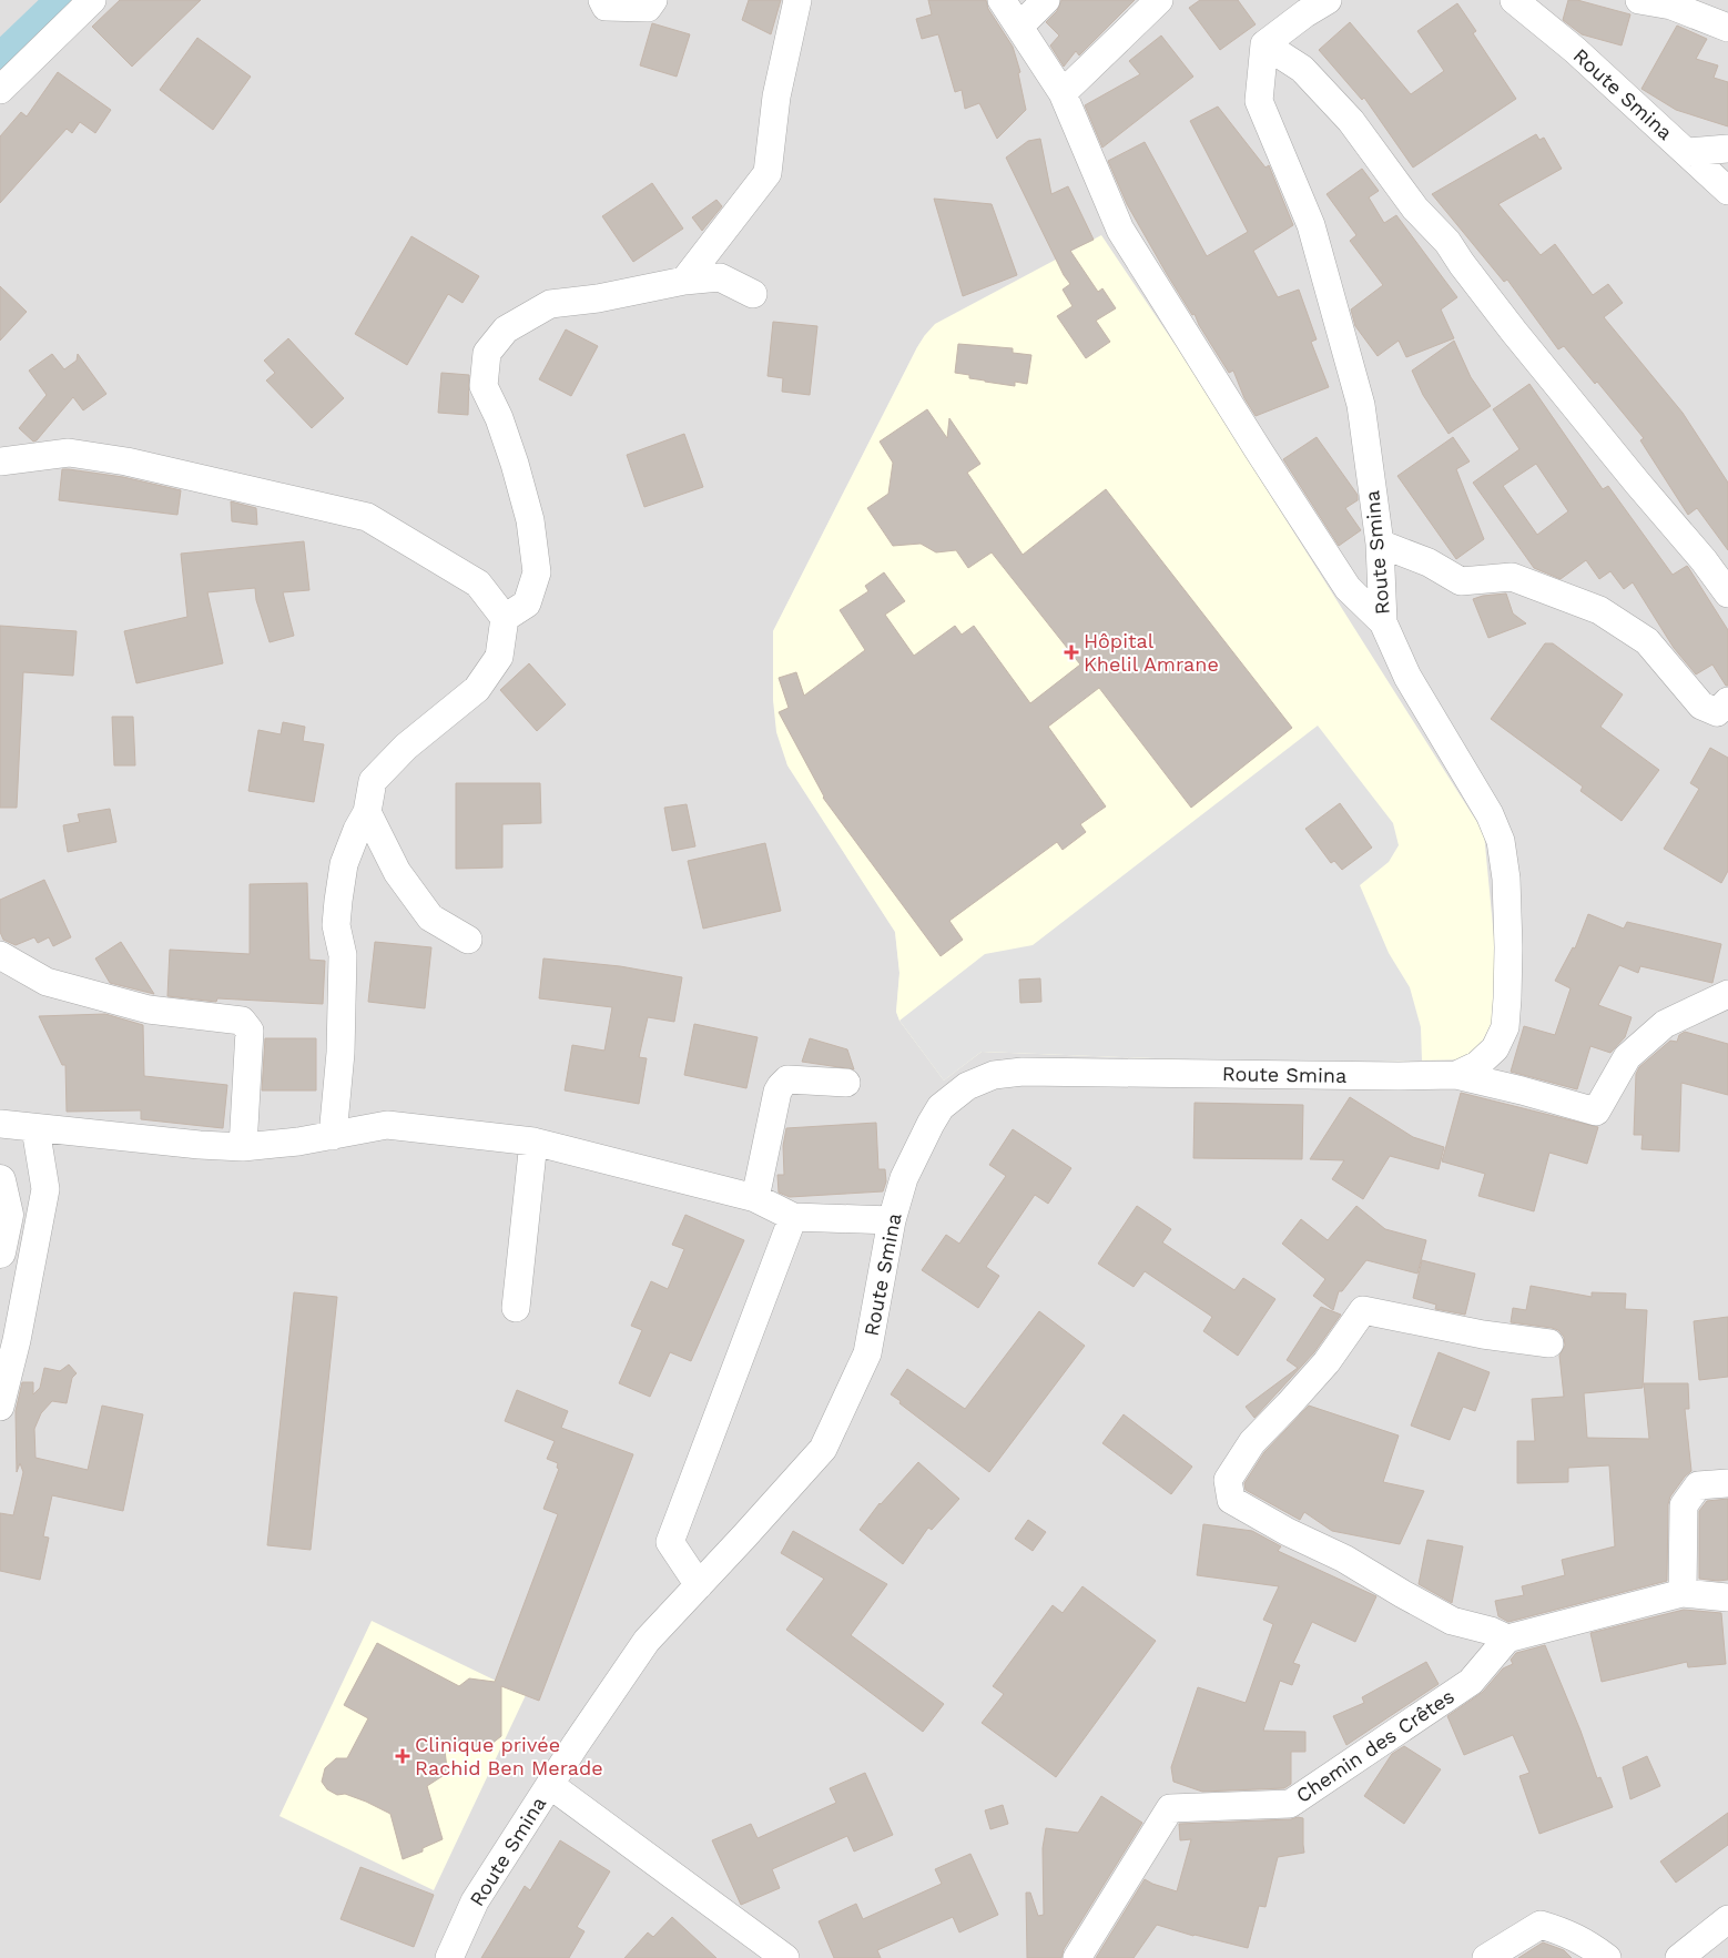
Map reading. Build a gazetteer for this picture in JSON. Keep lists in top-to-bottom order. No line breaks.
{"streets":{"street":["Route Smina","Chemin des Crêtes"]},"places":{"health":["Hôpital Khelil Amrane","Clinique privée Rachid Ben Merade"]}}
